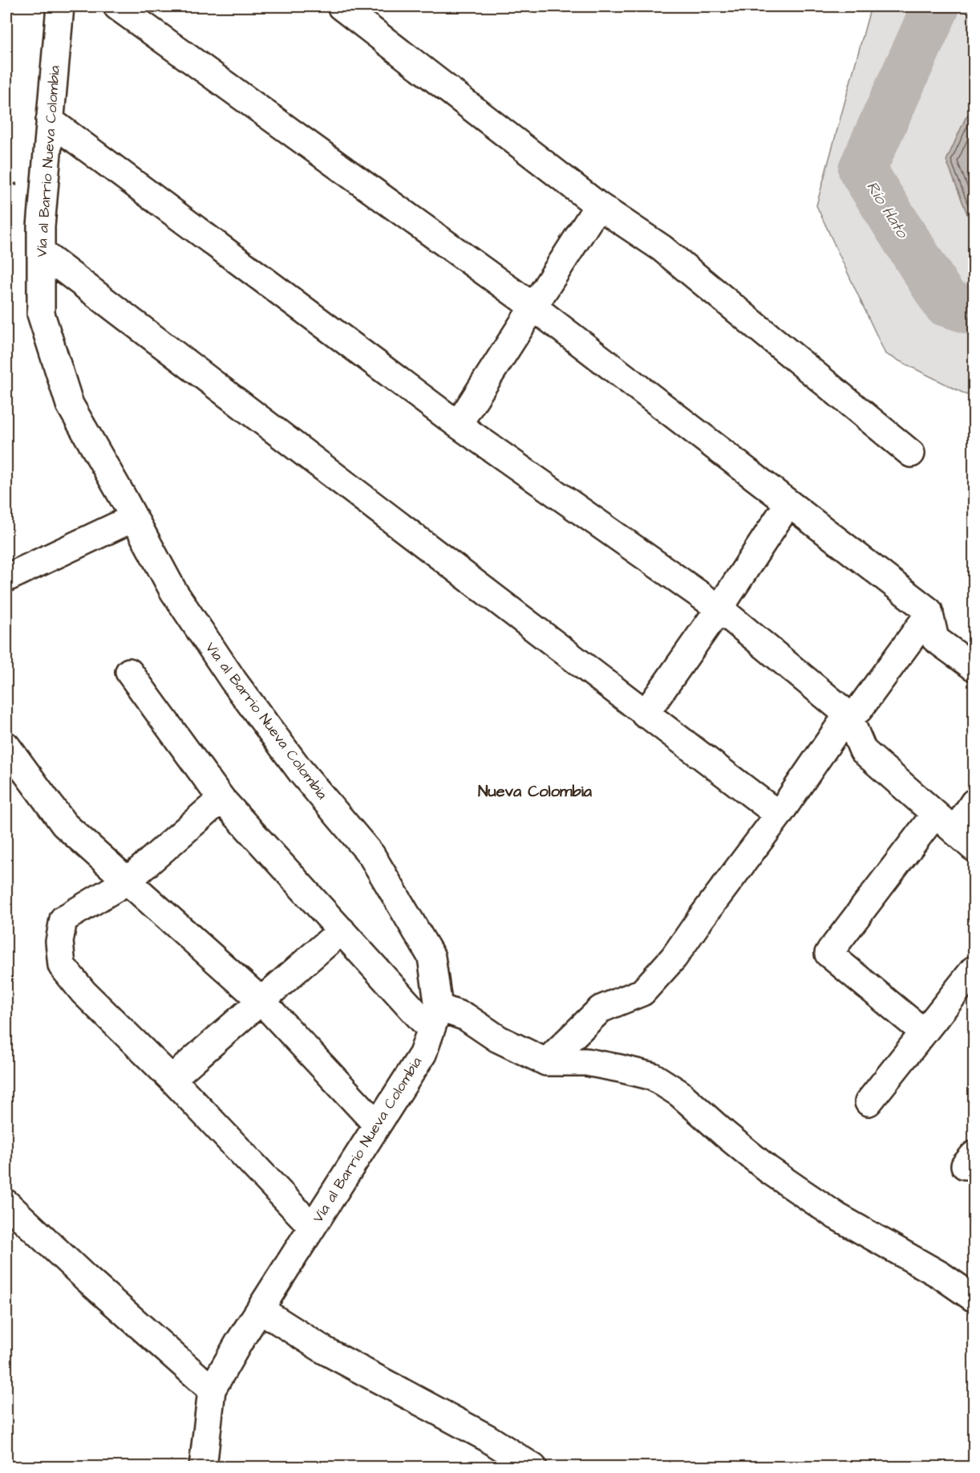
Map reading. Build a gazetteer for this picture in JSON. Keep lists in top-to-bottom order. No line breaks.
{"streets":{"street":["Vía al Barrio Nueva Colombia"]},"districts":["Nueva Colombia"],"water":["Río Hato"]}
